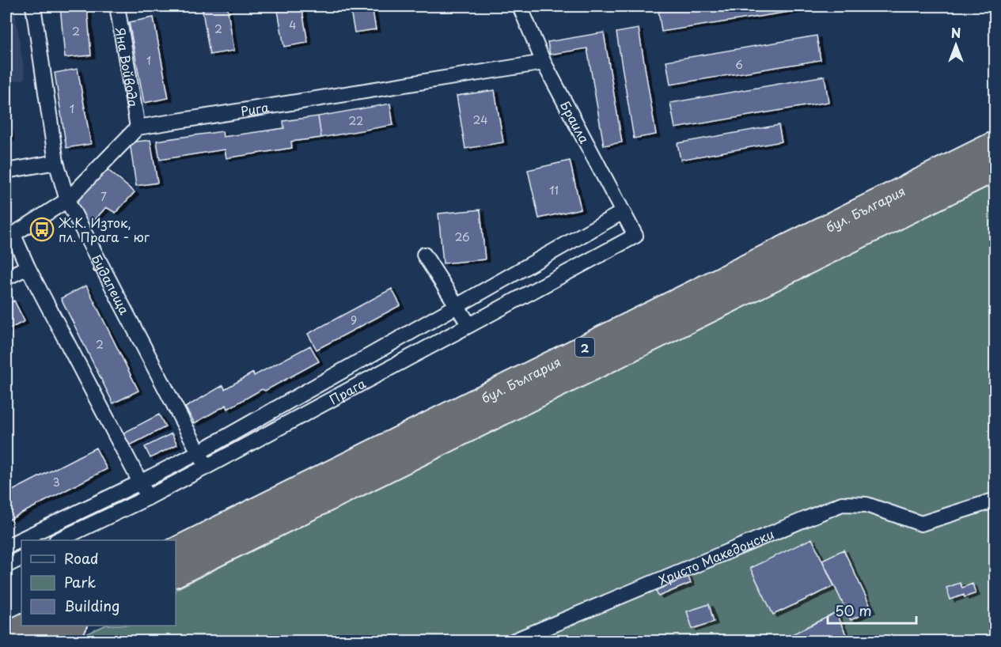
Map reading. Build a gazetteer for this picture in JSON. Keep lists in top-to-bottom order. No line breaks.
{"streets":{"highway":["бул. България","2"],"street":["Яна Войвода","Рига","Браила","Будапеща","Прага","Христо Македонски"]},"crossings":[["Яна Войвода","Рига"],["Рига","Браила"],["Браила","Прага"],["Будапеща","Прага"]],"places":{"bus stop":["Ж.К. Изток, пл. Прага - юг"]},"house_numbers":["4","2","2","1","6","1","24","22","11","7","26","9","2","3"],"legend":["Road","Park","Building"],"scale_bar":"50 m","north":"top"}
